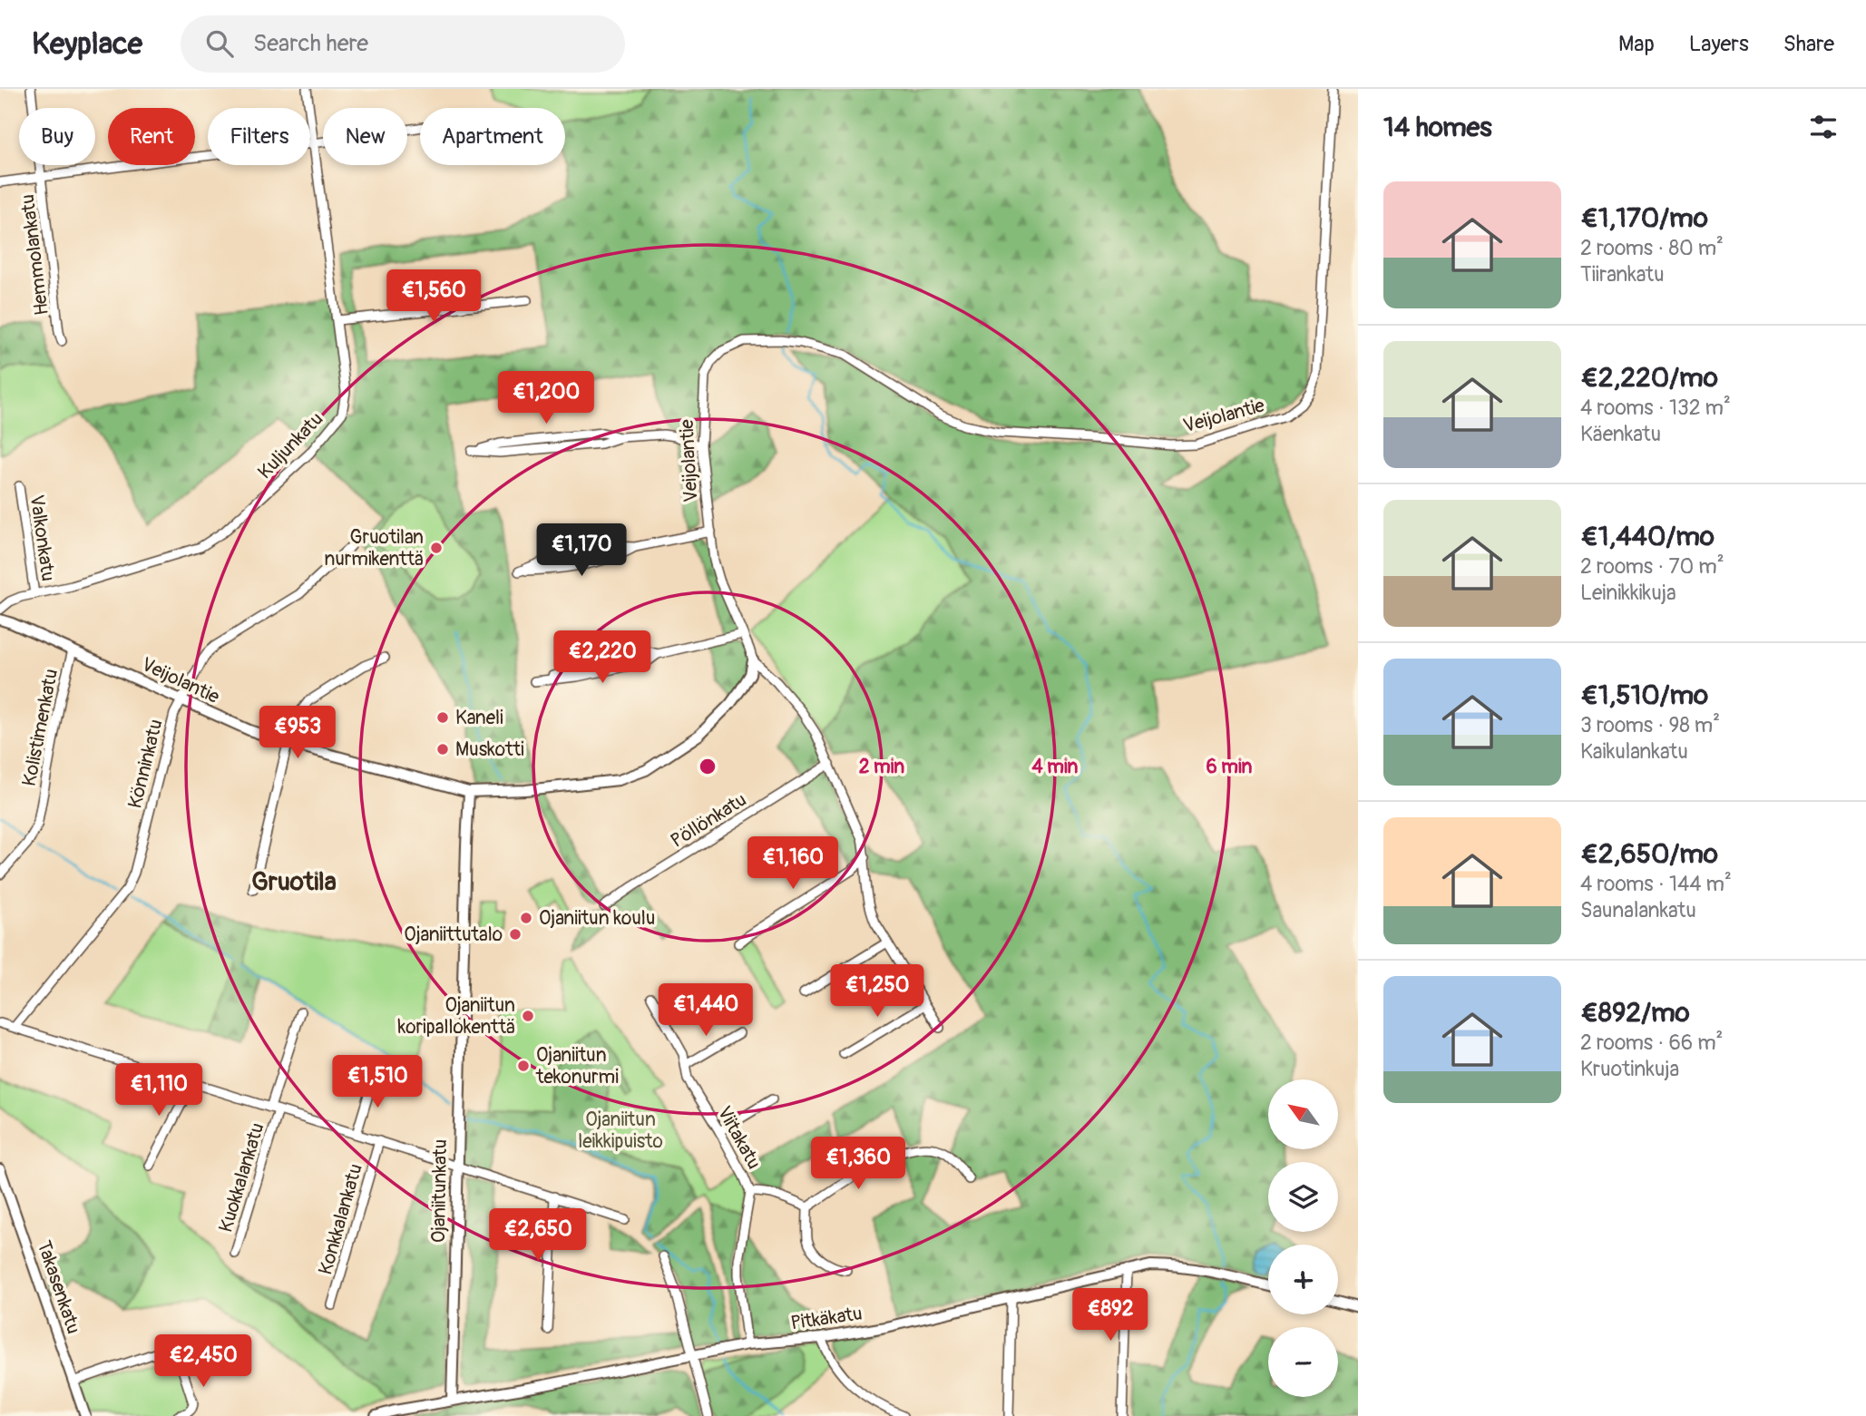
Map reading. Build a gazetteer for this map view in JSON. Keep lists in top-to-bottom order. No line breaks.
{"streets":{"street":["Hemmolankatu","Veijolantie","Kuljunkatu","Valkonkatu","Kolistimenkatu","Könninkatu","Pöllönkatu","Viitakatu","Kuokkalankatu","Ojaniitunkatu","Konkkalankatu","Takasenkatu","Pitkäkatu"]},"crossings":[["Veijolantie","Kolistimenkatu"],["Veijolantie","Könninkatu"],["Veijolantie","Ojaniitunkatu"],["Kuljunkatu","Valkonkatu"],["Viitakatu","Pitkäkatu"],["Ojaniitunkatu","Pitkäkatu"]],"districts":["Gruotila"],"parks":["Ojaniitun leikkipuisto"],"places":["Gruotilan nurmikenttä","Kaneli","Muskotti","Ojaniitun koulu","Ojaniittutalo","Ojaniitun koripallokenttä","Ojaniitun tekonurmi"],"north":"top left","page":{"header":"Keyplace","search":"Search here","nav":["Map","Layers","Share"],"heading":"14 homes","chip":["Buy","Rent","Filters","New","Apartment"],"list":[{"name":"€1,170/mo","note":"2 rooms · 80 m² · Tiirankatu"},{"name":"€2,220/mo","note":"4 rooms · 132 m² · Käenkatu"},{"name":"€1,440/mo","note":"2 rooms · 70 m² · Leinikkikuja"},{"name":"€1,510/mo","note":"3 rooms · 98 m² · Kaikulankatu"},{"name":"€2,650/mo","note":"4 rooms · 144 m² · Saunalankatu"},{"name":"€892/mo","note":"2 rooms · 66 m² · Kruotinkuja"}],"price":["€1,560","€1,200","€1,170","€2,220","€953","€1,160","€1,250","€1,440","€1,510","€1,110","€1,360","€2,650","€892","€2,450"],"map_buttons":["+","−"]},"rings":["2 min","4 min","6 min"]}
